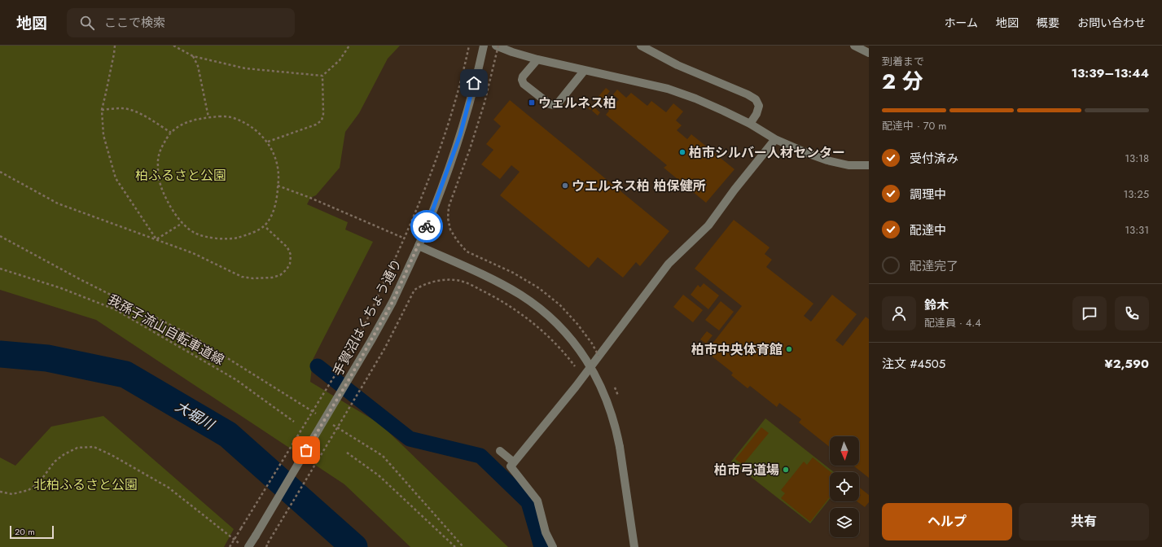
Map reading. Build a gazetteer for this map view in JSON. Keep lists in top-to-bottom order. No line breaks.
{"streets":{"street":["手賀沼はくちょう通り"],"path":["我孫子流山自転車道線"]},"water":["大堀川"],"parks":["柏ふるさと公園","北柏ふるさと公園"],"places":{"transit":["ウェルネス柏"],"other":["柏市シルバー人材センター","ウエルネス柏 柏保健所","柏市中央体育館","柏市弓道場"]},"scale_bar":"20 m","north":"bottom","page":{"header":"地図","search":"ここで検索","nav":["ホーム","地図","概要","お問い合わせ"],"heading":["2 分","到着まで","13:39–13:44"],"panel":["鈴木","配達員 · 4.4","注文 #4505","¥2,590"],"bar":"配達中 · 70 m","list":[["受付済み","13:18"],["調理中","13:25"],["配達中","13:31"],"配達完了"],"buttons":["ヘルプ","共有"],"scale":"20 m"}}
